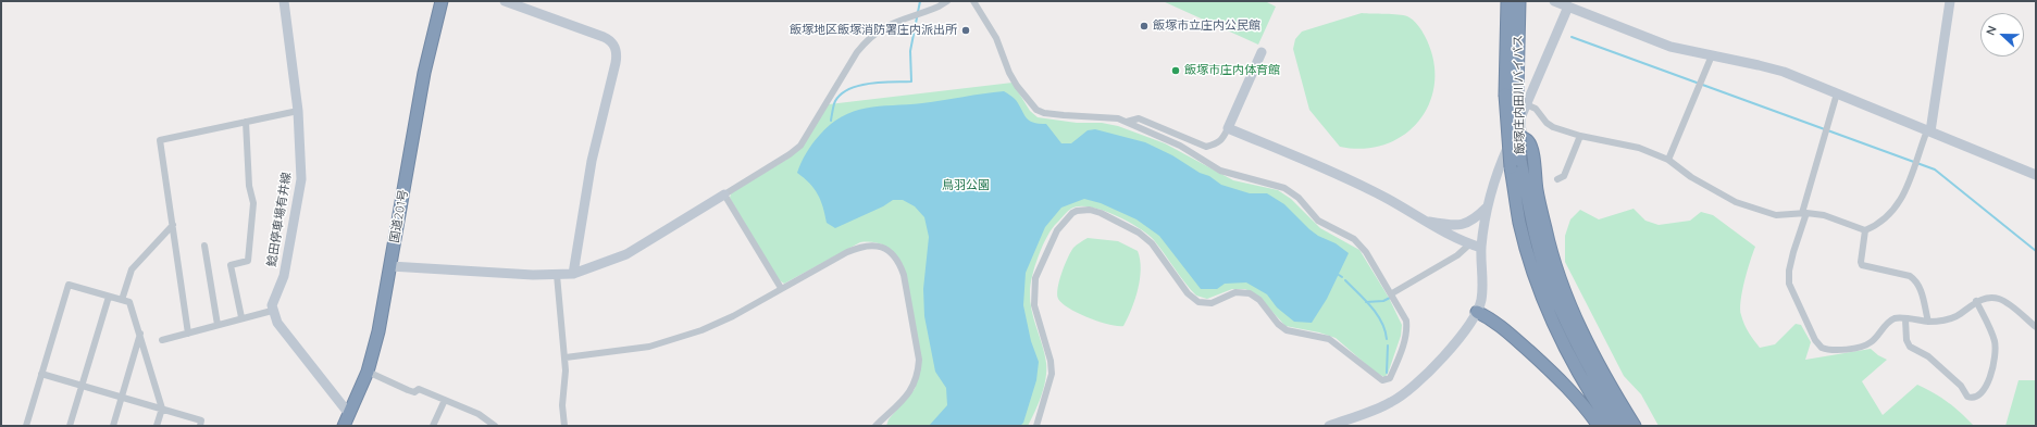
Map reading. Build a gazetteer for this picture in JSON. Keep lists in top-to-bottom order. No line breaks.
{"streets":{"highway":["飯塚庄内田川バイパス","国道201号"],"street":["鯰田停車場有井線"]},"parks":["鳥羽公園"],"places":["飯塚市立庄内公民館","飯塚地区飯塚消防署庄内派出所","飯塚市庄内体育館"],"north":"left"}
